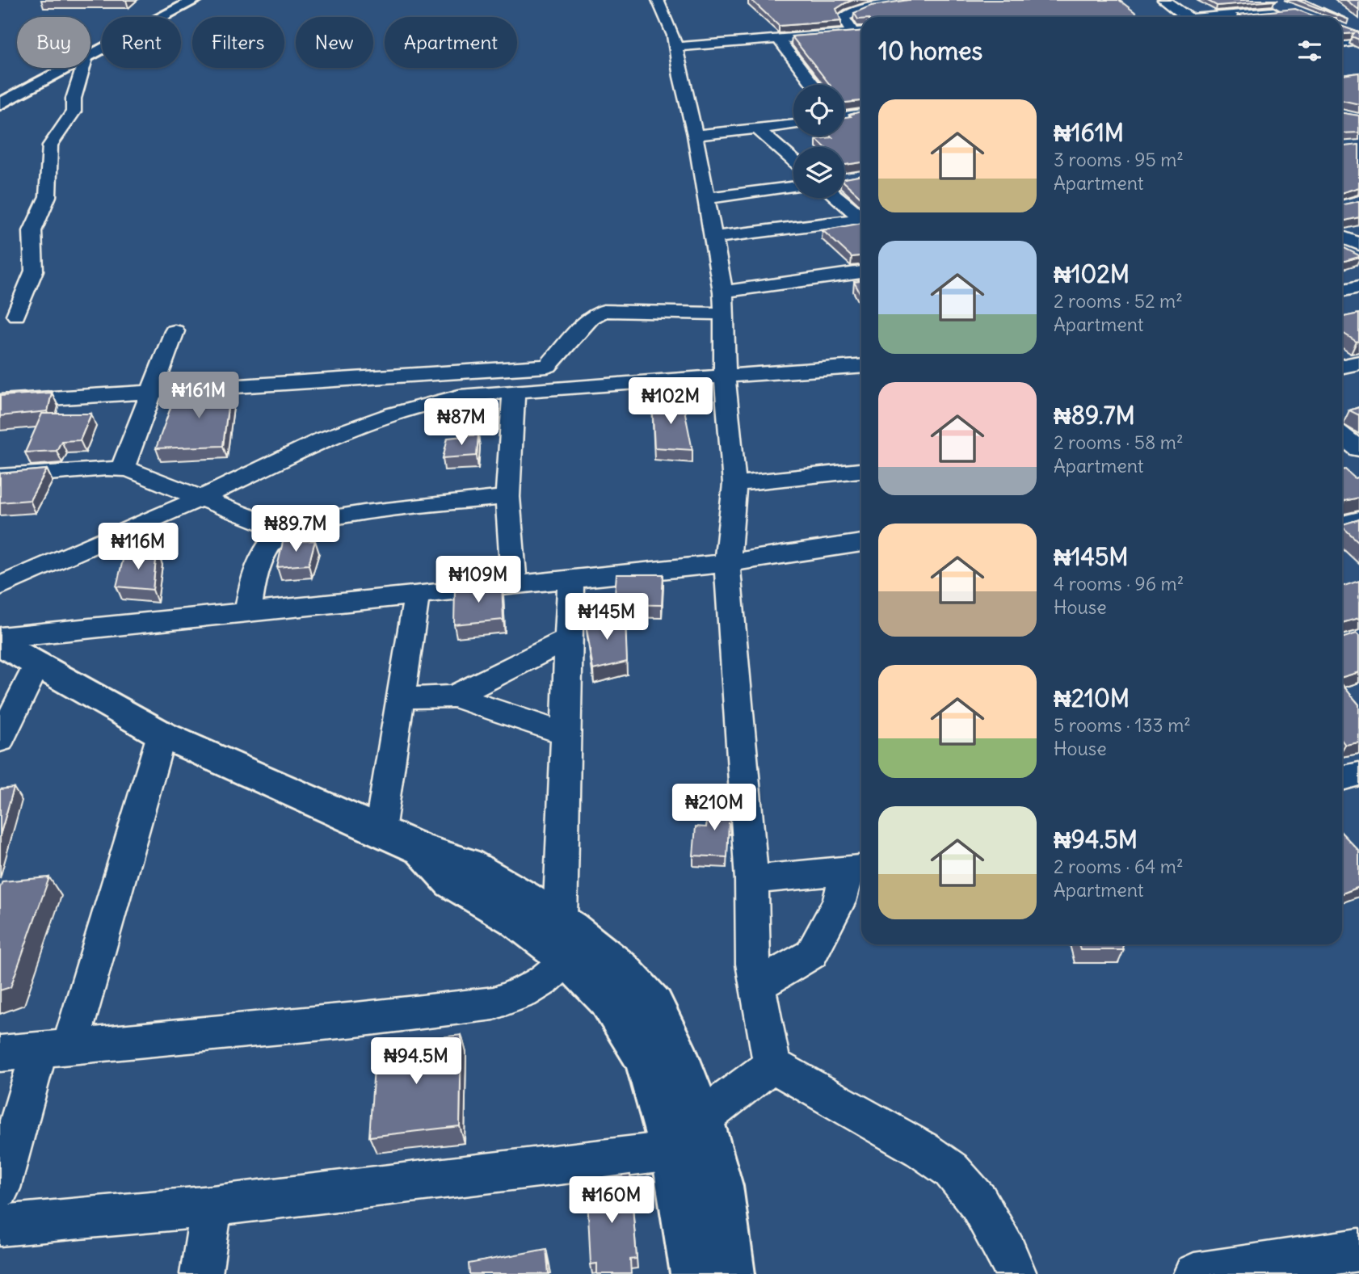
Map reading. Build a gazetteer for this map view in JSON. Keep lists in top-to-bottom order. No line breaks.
{"page":{"chip":["Buy","Rent","Filters","New","Apartment"],"heading":"10 homes","list":[{"name":"₦161M","note":"3 rooms · 95 m² · Apartment"},{"name":"₦102M","note":"2 rooms · 52 m² · Apartment"},{"name":"₦89.7M","note":"2 rooms · 58 m² · Apartment"},{"name":"₦145M","note":"4 rooms · 96 m² · House"},{"name":"₦210M","note":"5 rooms · 133 m² · House"},{"name":"₦94.5M","note":"2 rooms · 64 m² · Apartment"}],"price":["₦161M","₦102M","₦87M","₦89.7M","₦116M","₦109M","₦145M","₦210M","₦94.5M","₦160M"]}}
